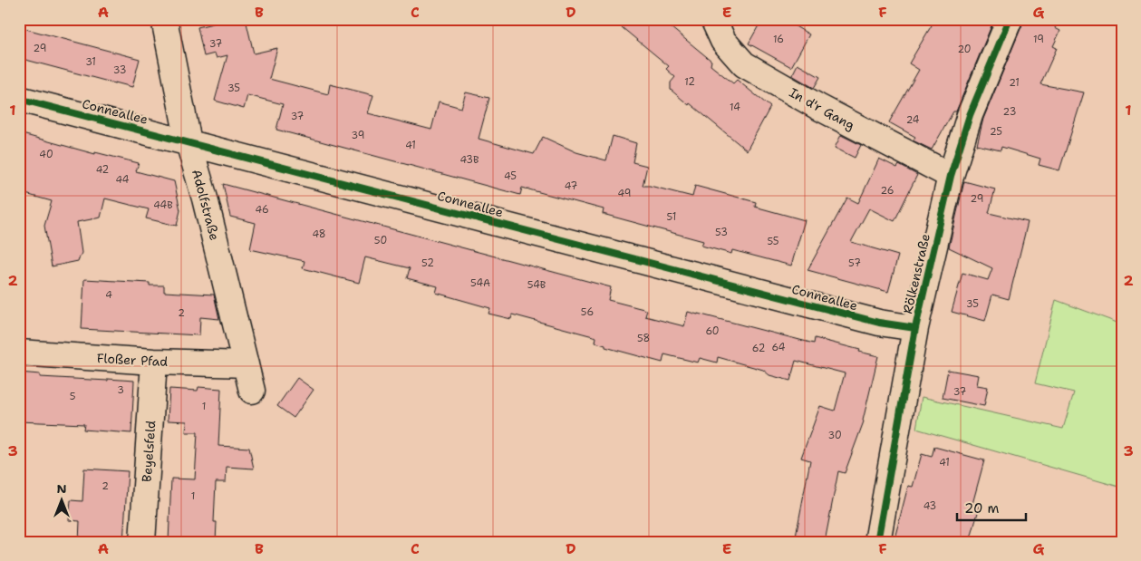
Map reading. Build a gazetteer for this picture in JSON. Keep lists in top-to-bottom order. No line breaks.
{"streets":{"street":["In d'r Gang","Conneallee","Adolfstraße","Rölkenstraße","Floßer Pfad","Beyelsfeld"]},"crossings":[["In d'r Gang","Rölkenstraße"],["Conneallee","Adolfstraße"],["Conneallee","Rölkenstraße"],["Adolfstraße","Floßer Pfad"],["Floßer Pfad","Beyelsfeld"]],"house_numbers":["16","19","37","29","20","31","33","12","21","35","14","23","37","24","25","39","41","40","43B","42","45","44","47","26","49","29","44B","46","51","53","48","50","55","52","57","54A","54B","4","35","56","2","60","58","64","62","3","37","5","1","30","41","2","1","43"],"scale_bar":"20 m","north":"top","grid":{"columns":["A","B","C","D","E","F","G"],"rows":["1","2","3"]}}
